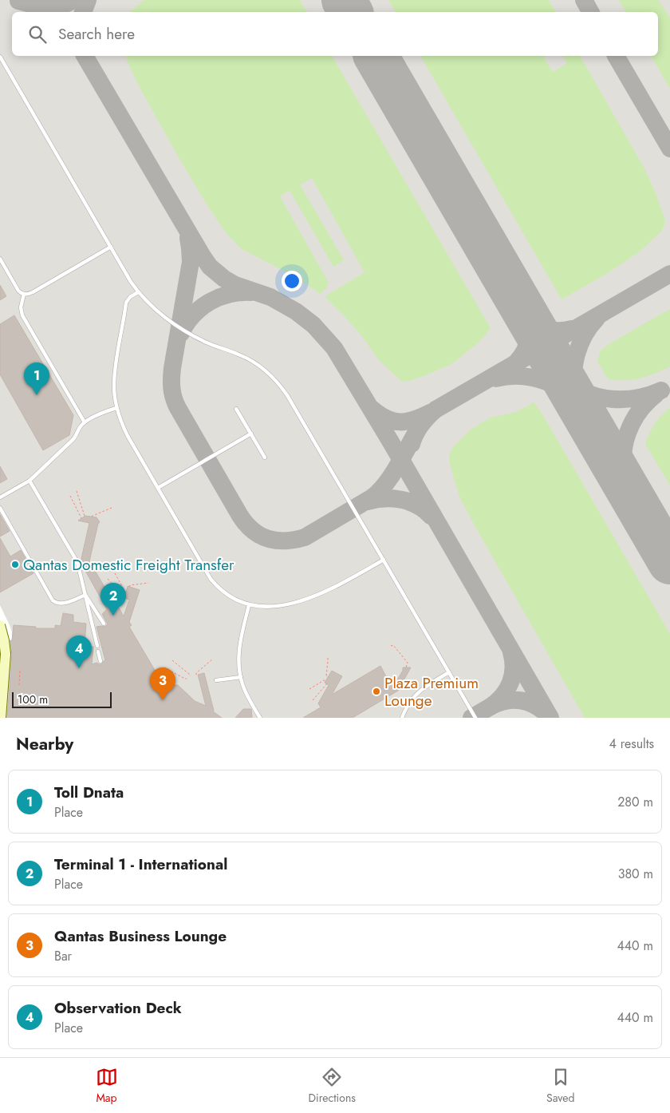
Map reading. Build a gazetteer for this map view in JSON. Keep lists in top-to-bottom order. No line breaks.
{"places":["Qantas Domestic Freight Transfer","Plaza Premium Lounge"],"scale_bar":"100 m","page":{"search":"Search here","pins":["1","2","4","3"],"scale":"100 m","heading":["Nearby","4 results"],"list":[{"mark":"1","name":"Toll Dnata","note":"Place","value":"280 m"},{"mark":"2","name":"Terminal 1 - International","note":"Place","value":"380 m"},{"mark":"3","name":"Qantas Business Lounge","note":"Bar","value":"440 m"},{"mark":"4","name":"Observation Deck","note":"Place","value":"440 m"}],"nav":["Map","Directions","Saved"]}}
